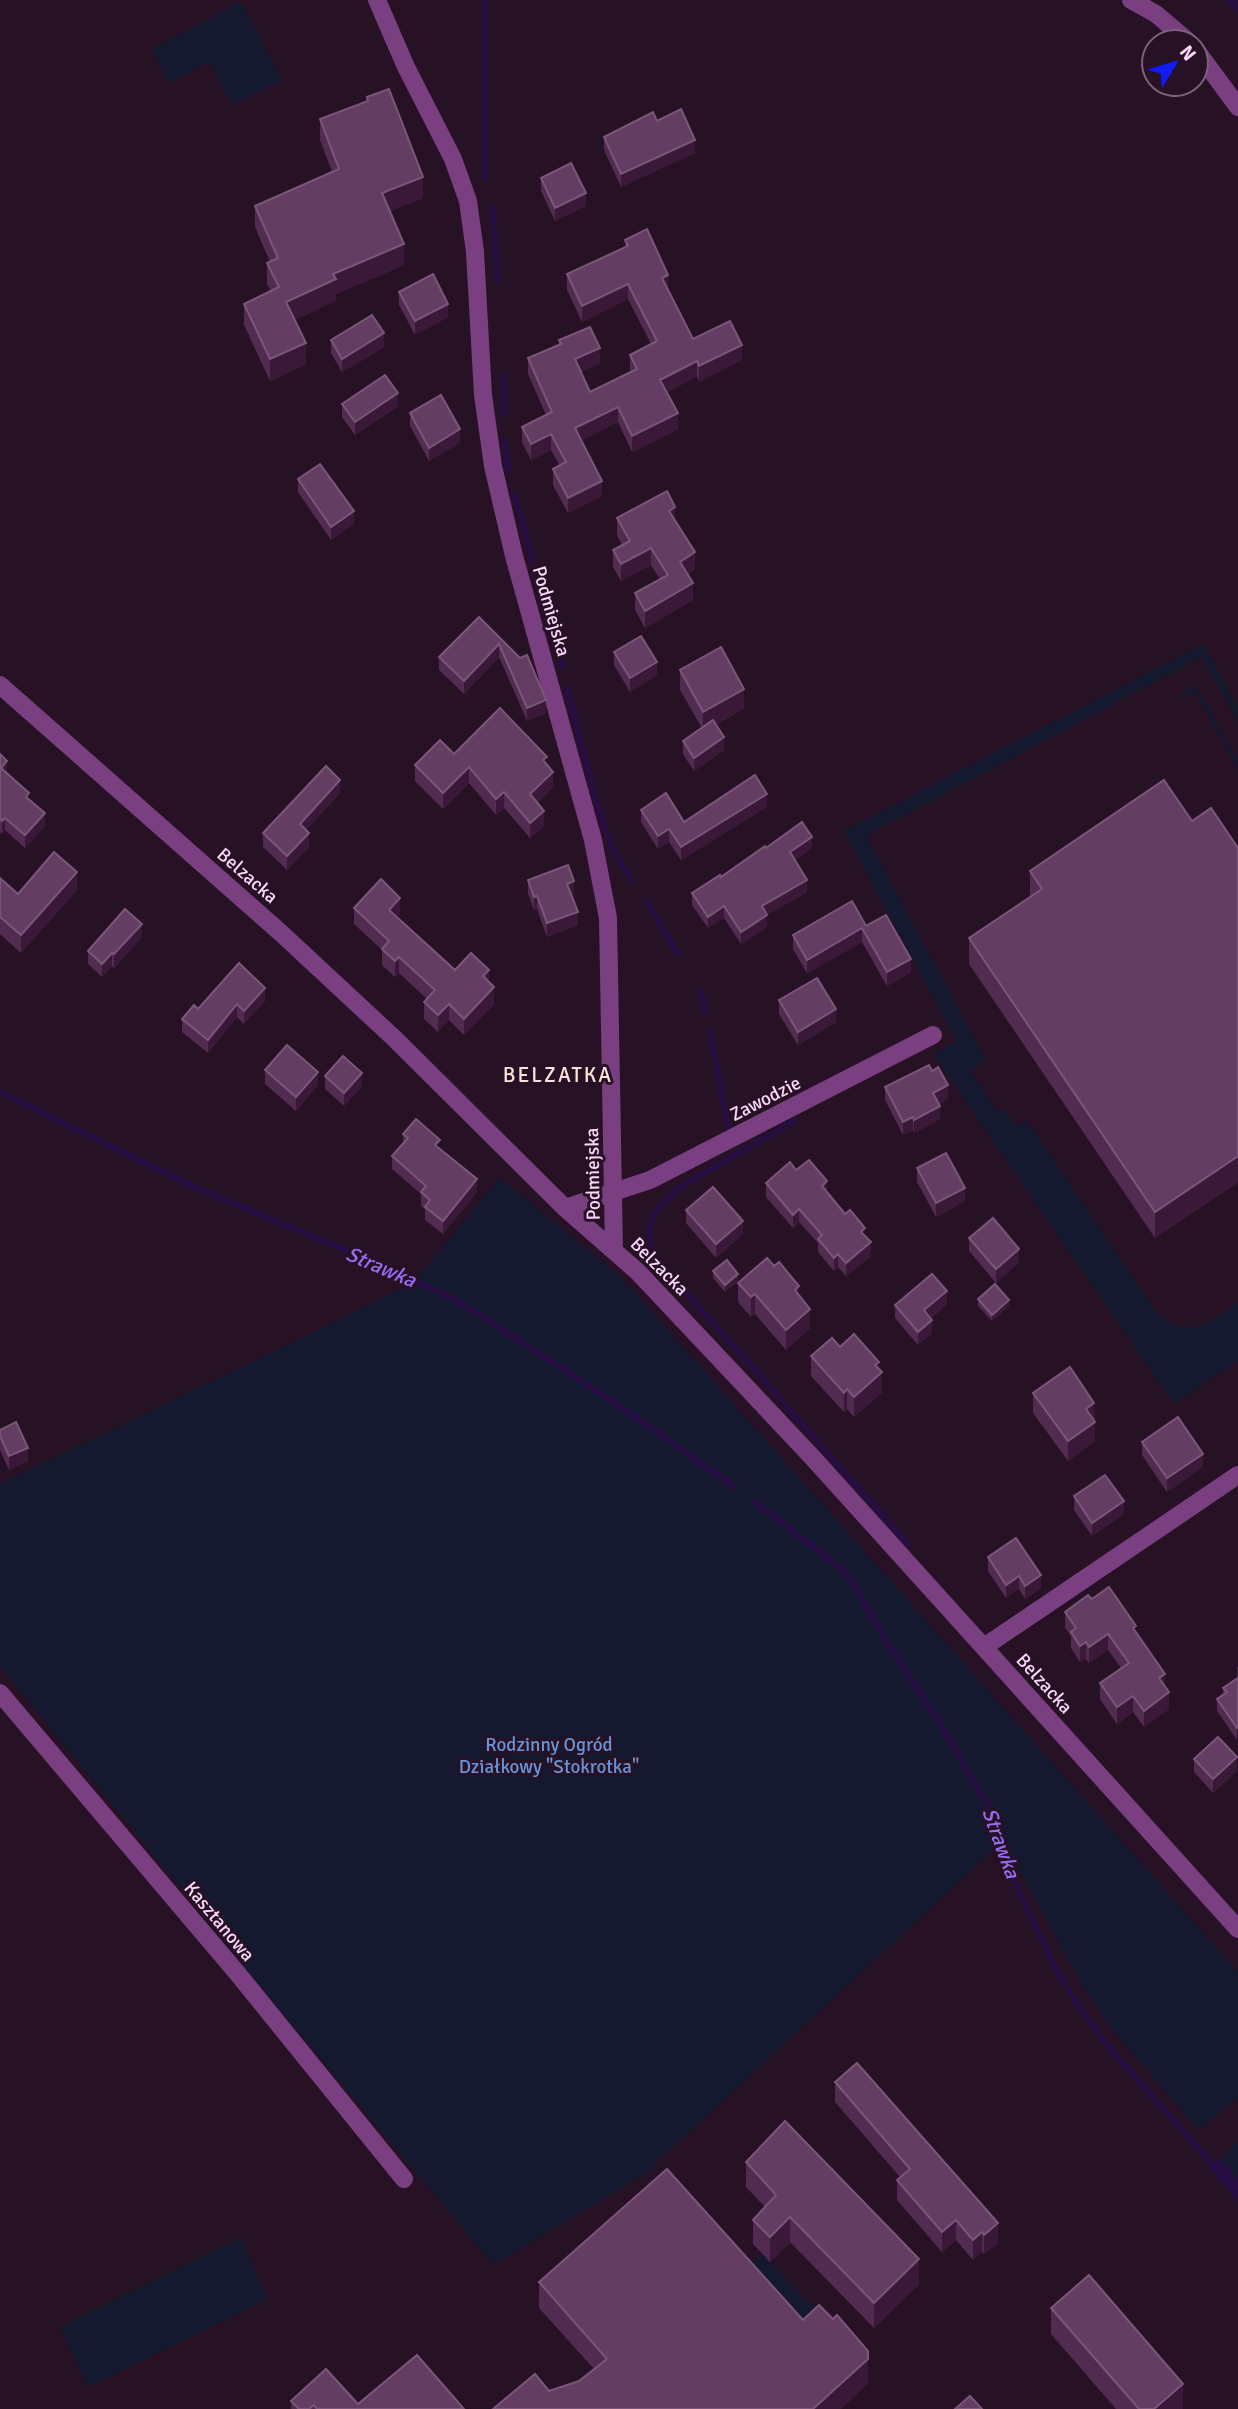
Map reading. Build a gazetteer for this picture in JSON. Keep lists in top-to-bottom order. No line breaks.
{"streets":{"street":["Podmiejska","Belzacka","Zawodzie","Kasztanowa"]},"crossings":[["Podmiejska","Belzacka"],["Podmiejska","Zawodzie"],["Belzacka","Zawodzie"]],"districts":["BELZATKA"],"water":["Strawka"],"parks":["Rodzinny Ogród Działkowy \"Stokrotka\""],"north":"top right"}
